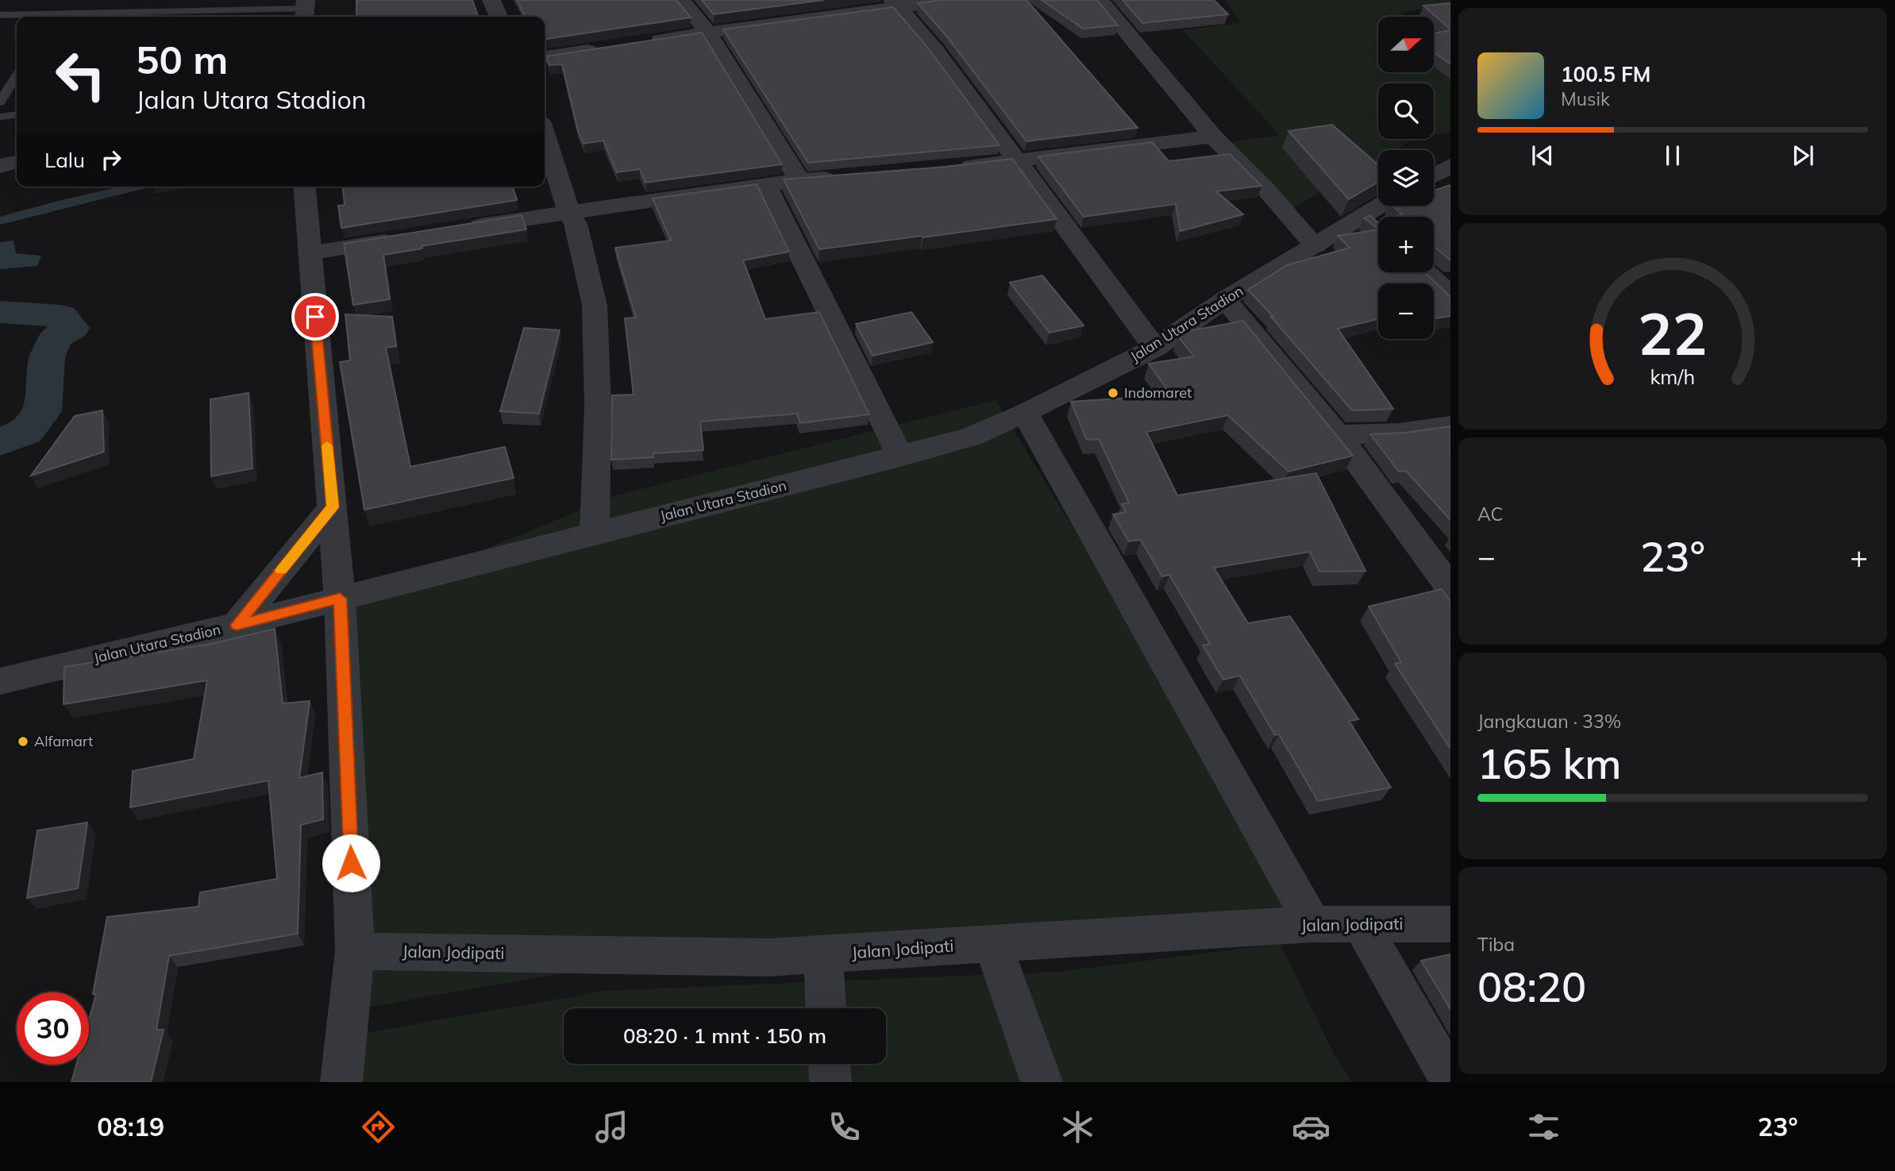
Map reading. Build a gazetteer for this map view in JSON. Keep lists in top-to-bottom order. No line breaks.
{"streets":{"street":["Jalan Utara Stadion","Jalan Jodipati"]},"places":["Indomaret","Alfamart"],"north":"right","page":{"map_buttons":["+","−"],"turn":["50 m","Jalan Utara Stadion"],"song":["100.5 FM","Musik"],"then":"Lalu","tile":["AC",["Jangkauan · 33%","165 km"],["Tiba","08:20"]],"heat":["−","23°","+"],"limit":"30","trip":"08:20 · 1 mnt · 150 m","tabs":["08:19","23°"],"gauge":["22","km/h"]}}
